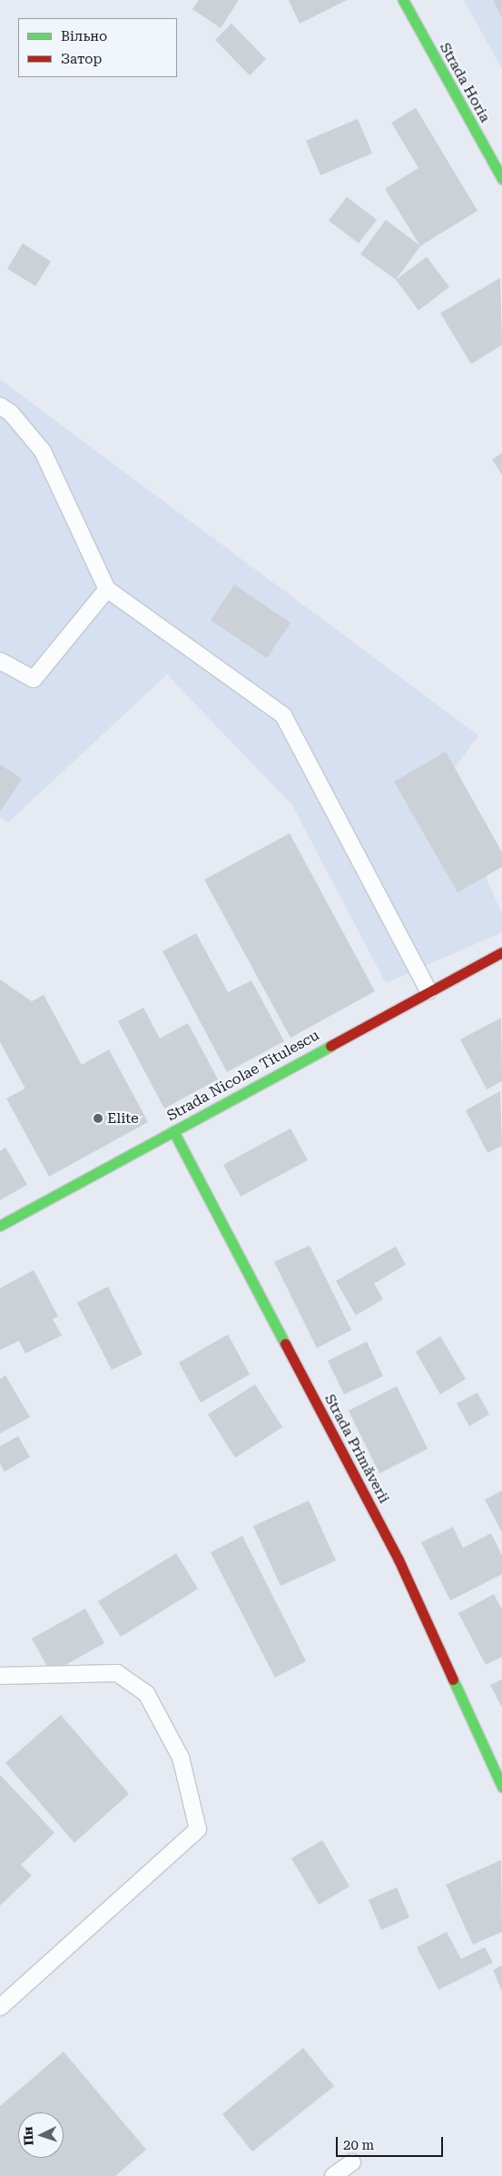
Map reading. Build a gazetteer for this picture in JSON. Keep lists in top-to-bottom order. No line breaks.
{"streets":{"street":["Strada Horia","Strada Nicolae Titulescu","Strada Primăverii"]},"crossings":[["Strada Nicolae Titulescu","Strada Primăverii"]],"places":["Elite"],"legend":["Вільно","Затор"],"scale_bar":"20 m","north":"left"}
